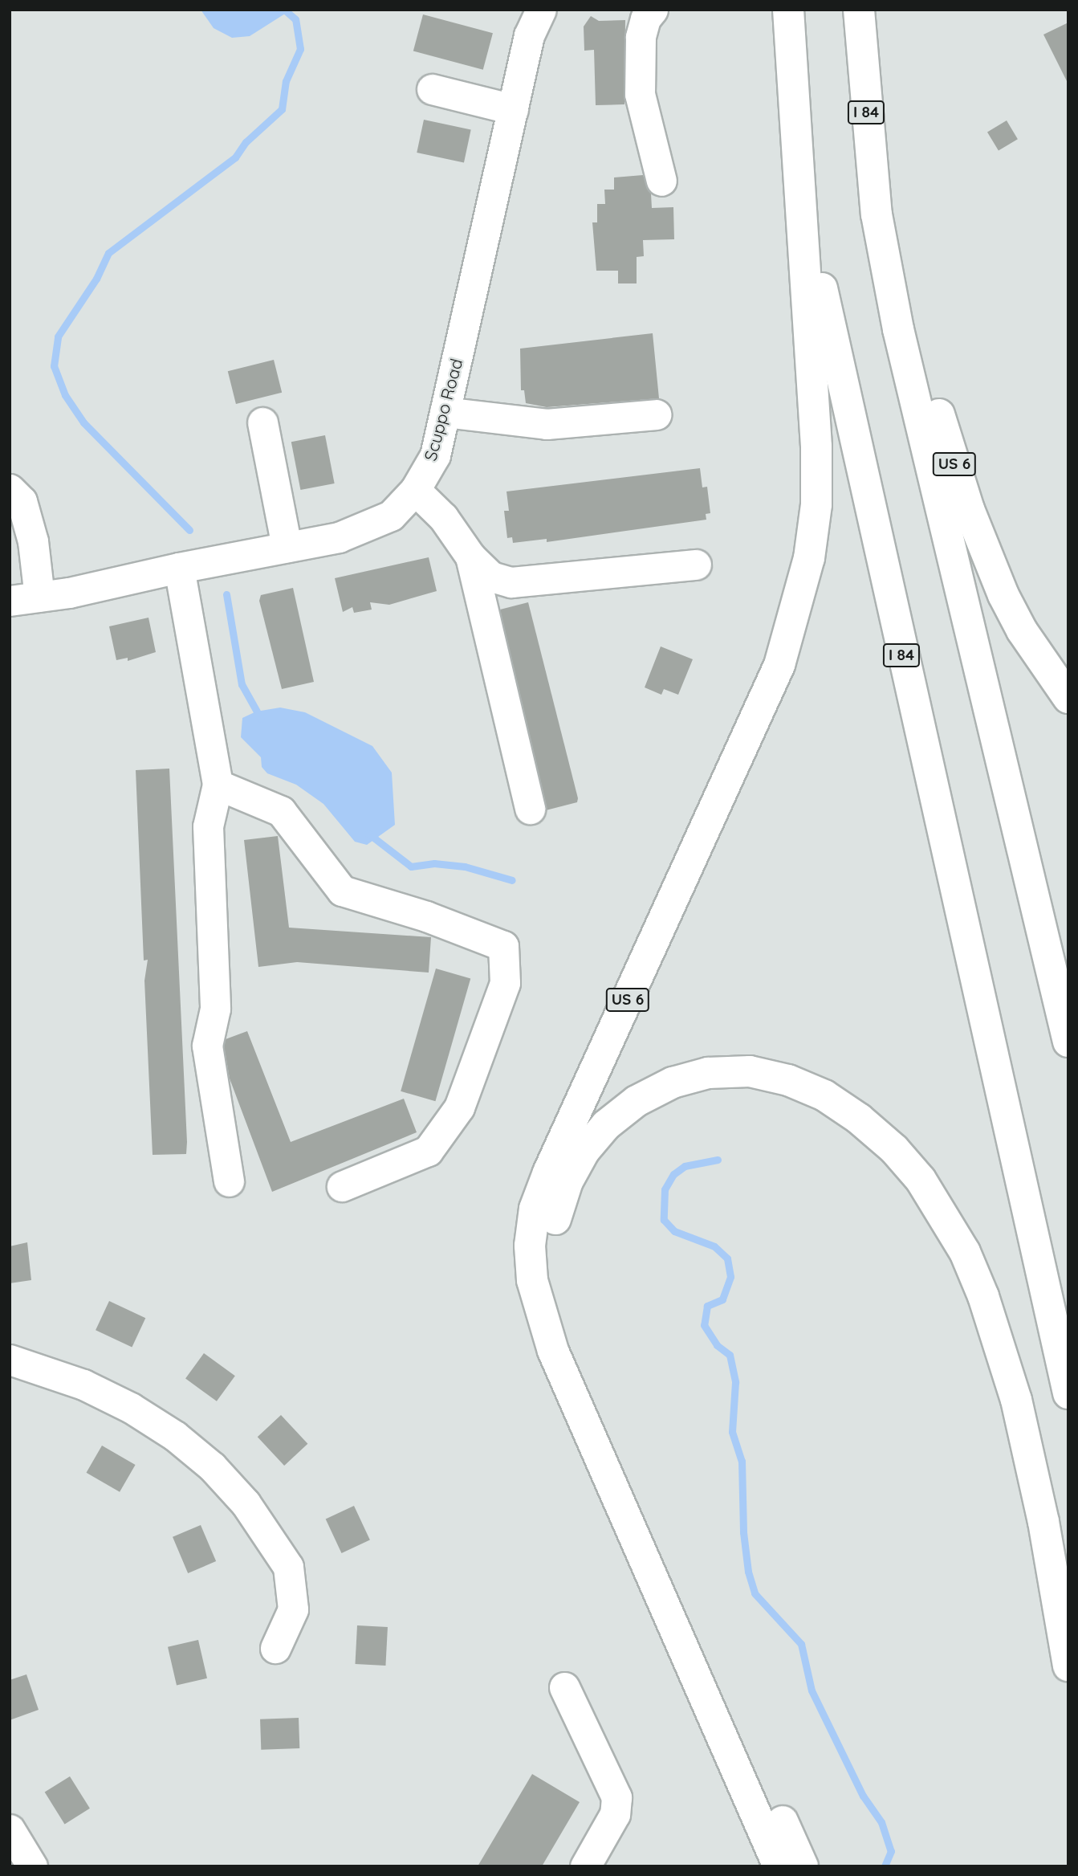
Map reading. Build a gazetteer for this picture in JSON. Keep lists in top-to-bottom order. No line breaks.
{"streets":{"highway":["I 84","US 6"],"street":["Scuppo Road"]},"crossings":[["I 84","US 6"]]}
